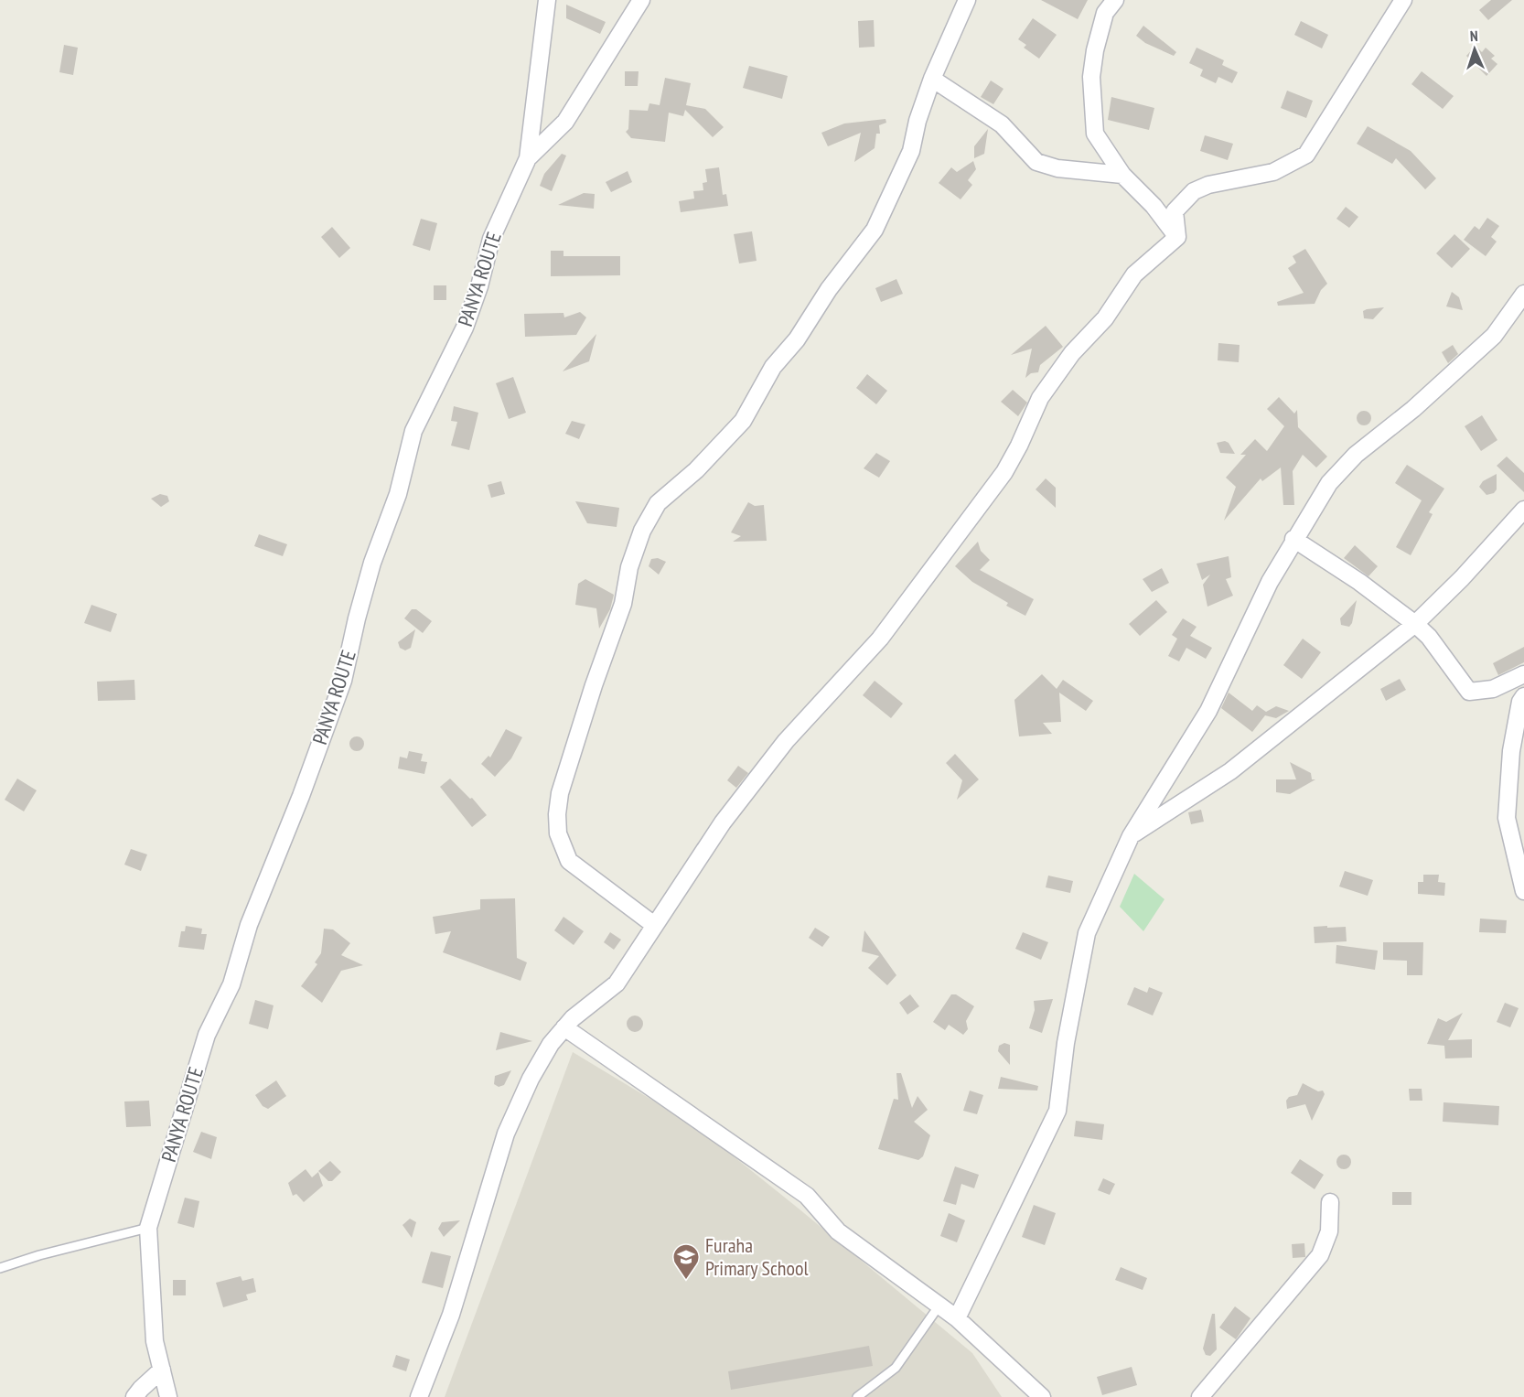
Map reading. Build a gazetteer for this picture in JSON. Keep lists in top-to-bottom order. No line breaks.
{"streets":{"street":["PANYA ROUTE"]},"places":{"school or university":["Furaha Primary School"]},"north":"top"}
